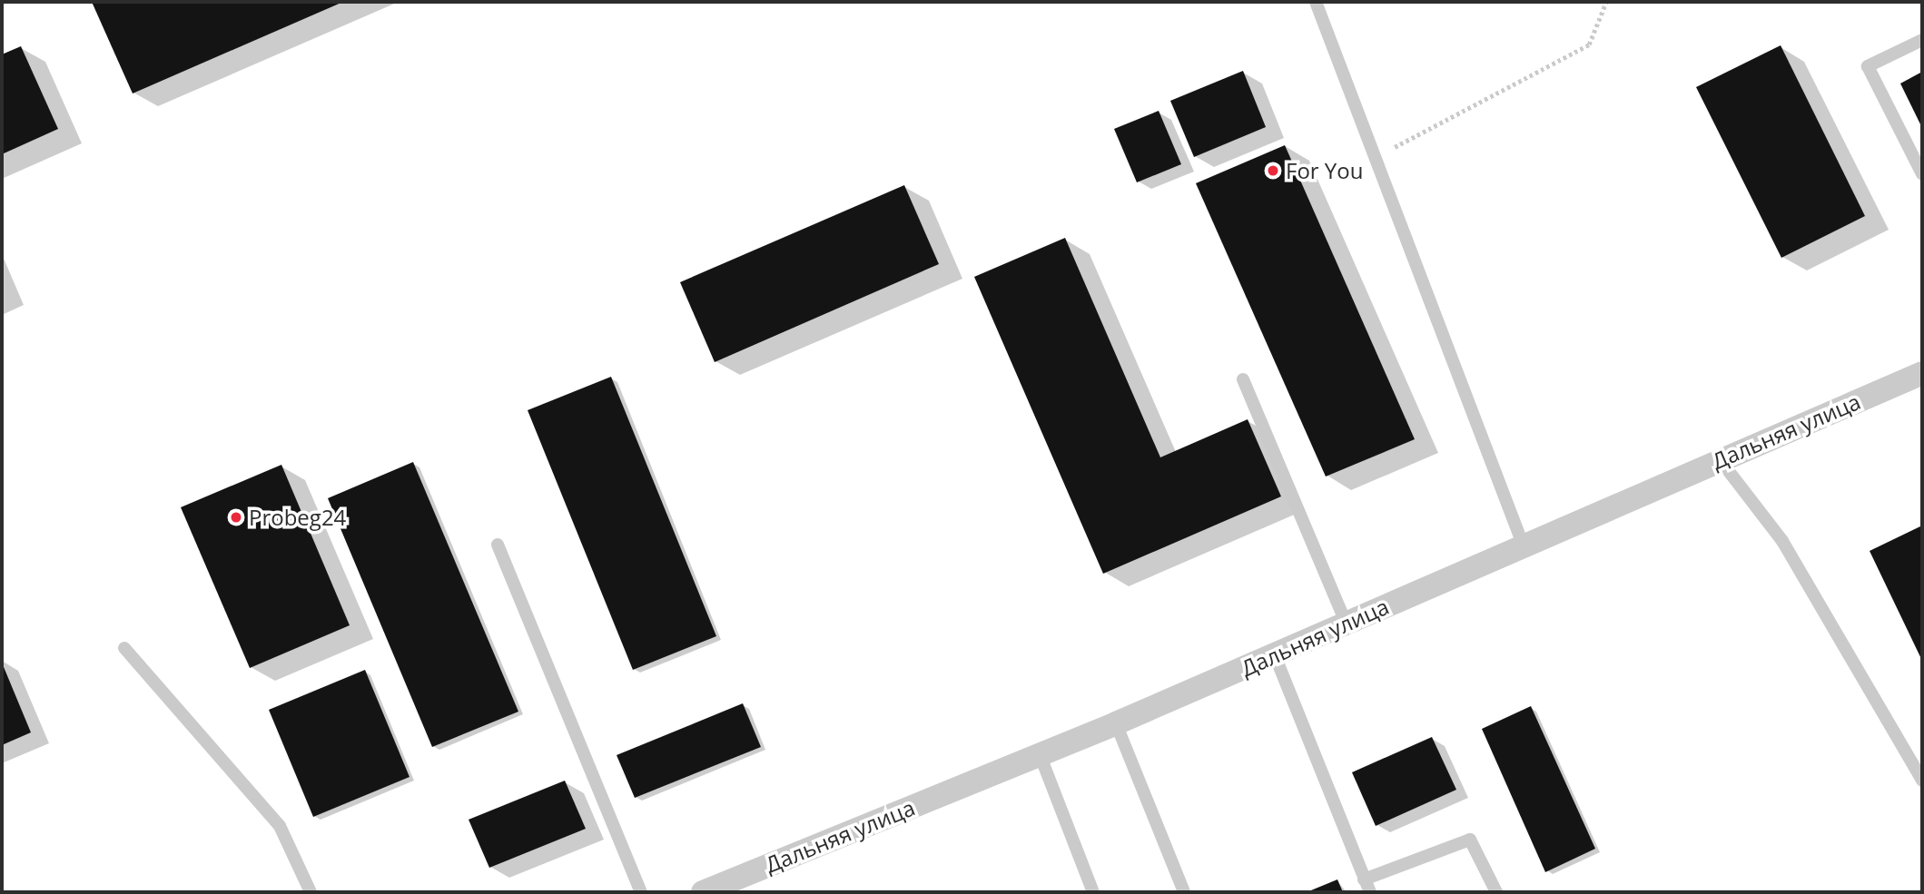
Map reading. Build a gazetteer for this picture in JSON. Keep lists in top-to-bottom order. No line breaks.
{"streets":{"street":["Дальняя улица"]},"places":["For You","Probeg24"]}
